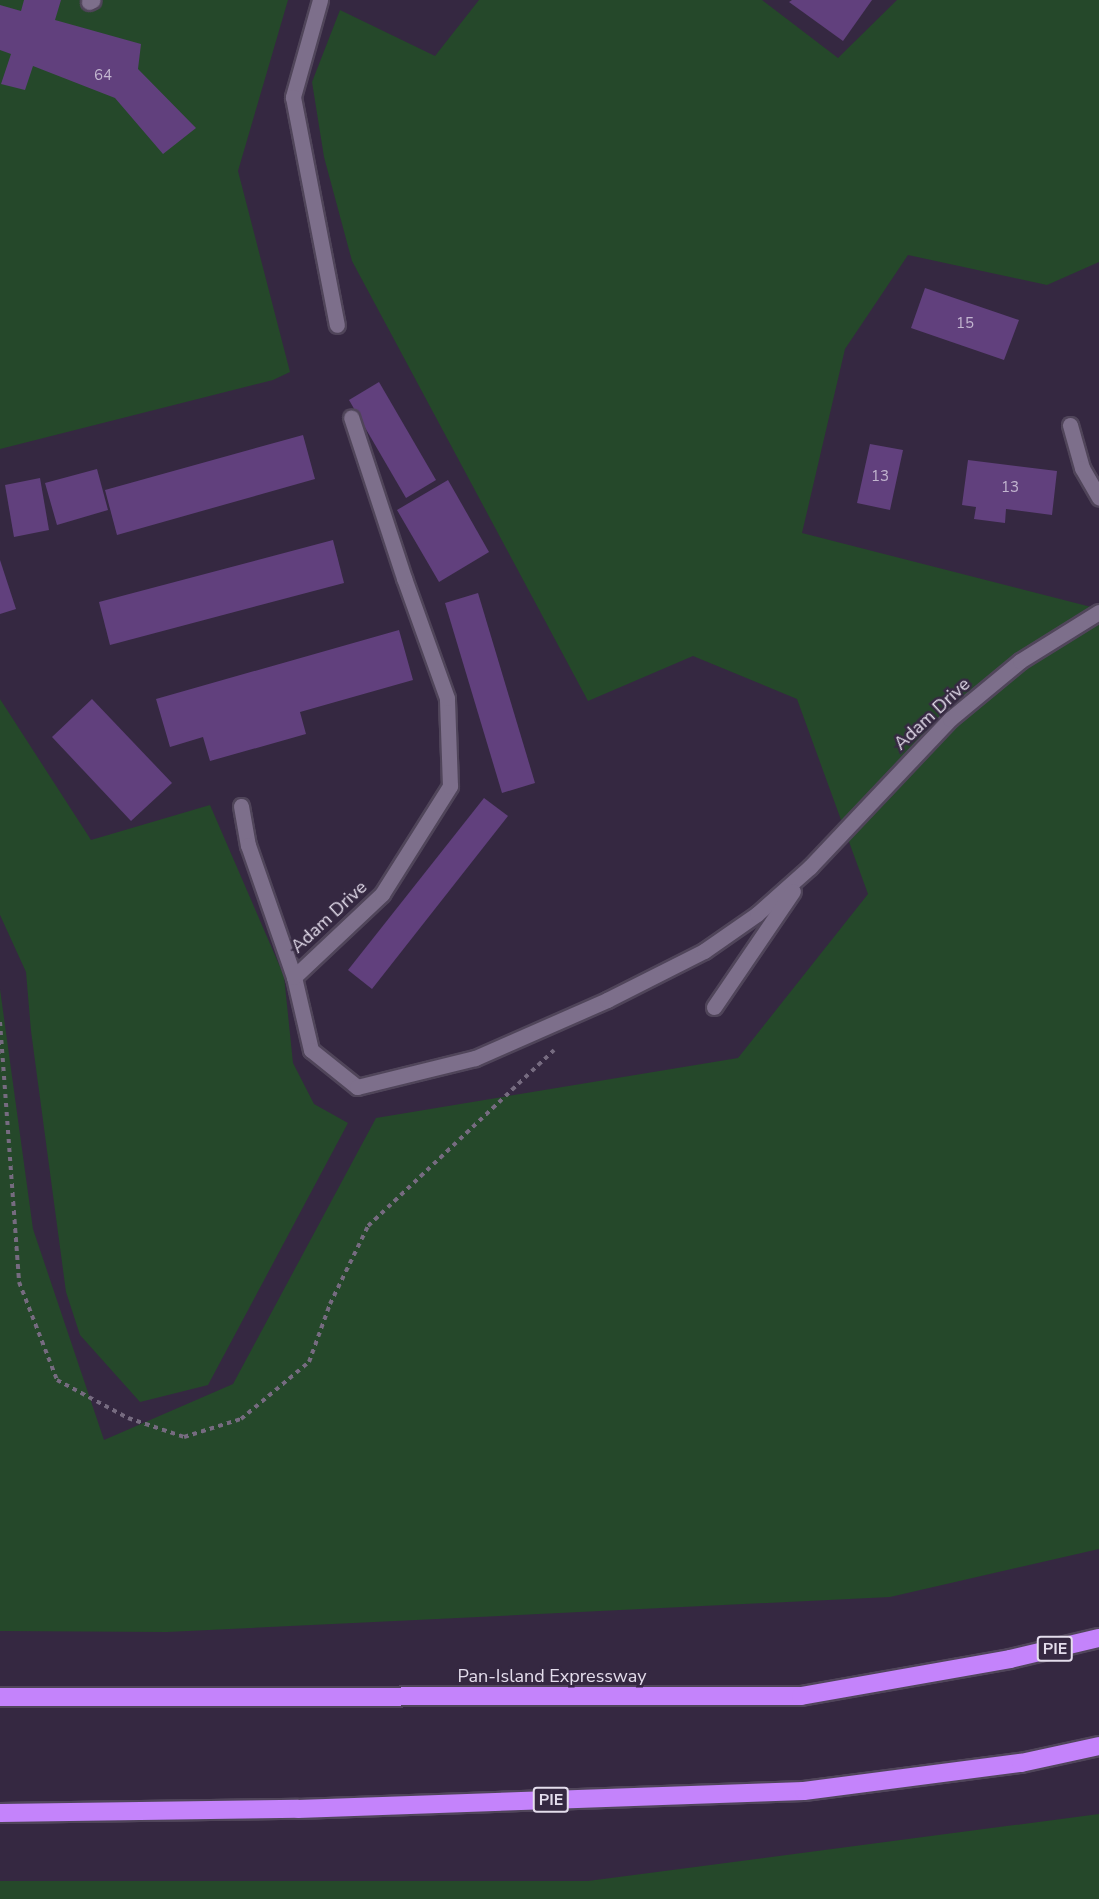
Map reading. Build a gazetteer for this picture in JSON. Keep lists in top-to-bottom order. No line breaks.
{"streets":{"highway":["PIE","Pan-Island Expressway"],"street":["Adam Drive"]},"house_numbers":["64","15","13","13"]}
